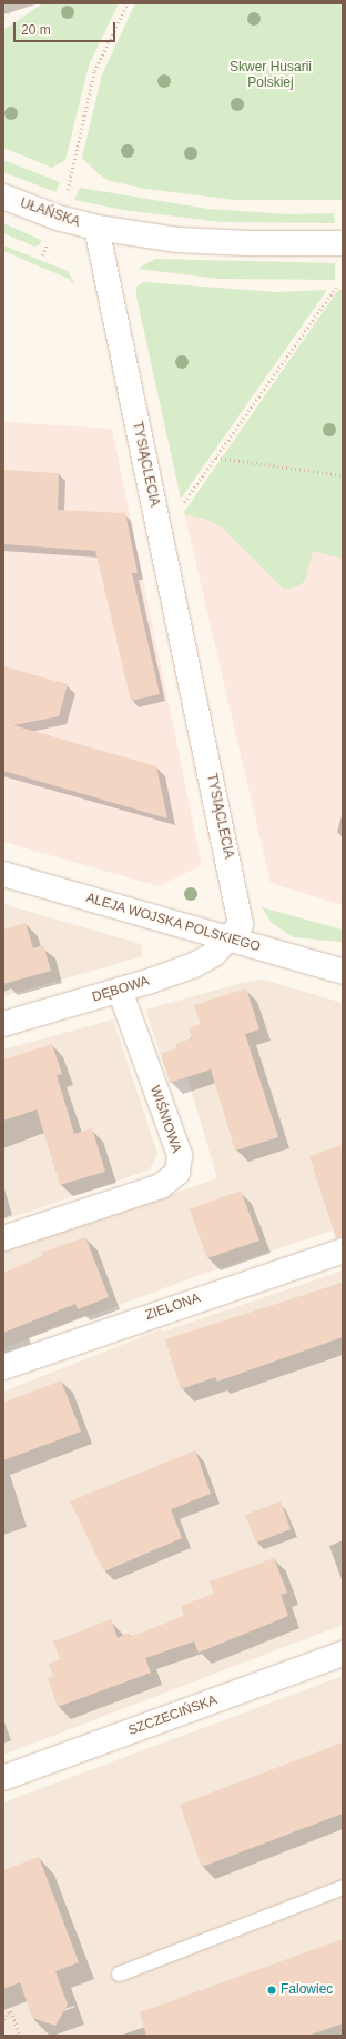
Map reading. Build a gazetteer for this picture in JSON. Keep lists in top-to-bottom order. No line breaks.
{"streets":{"street":["UŁAŃSKA","TYSIĄCLECIA","ALEJA WOJSKA POLSKIEGO","DĘBOWA","WIŚNIOWA","ZIELONA","SZCZECIŃSKA"]},"crossings":[["UŁAŃSKA","TYSIĄCLECIA"],["TYSIĄCLECIA","ALEJA WOJSKA POLSKIEGO"],["TYSIĄCLECIA","DĘBOWA"],["ALEJA WOJSKA POLSKIEGO","DĘBOWA"],["DĘBOWA","WIŚNIOWA"]],"parks":["Skwer Husarii Polskiej"],"places":["Falowiec"],"scale_bar":"20 m"}
